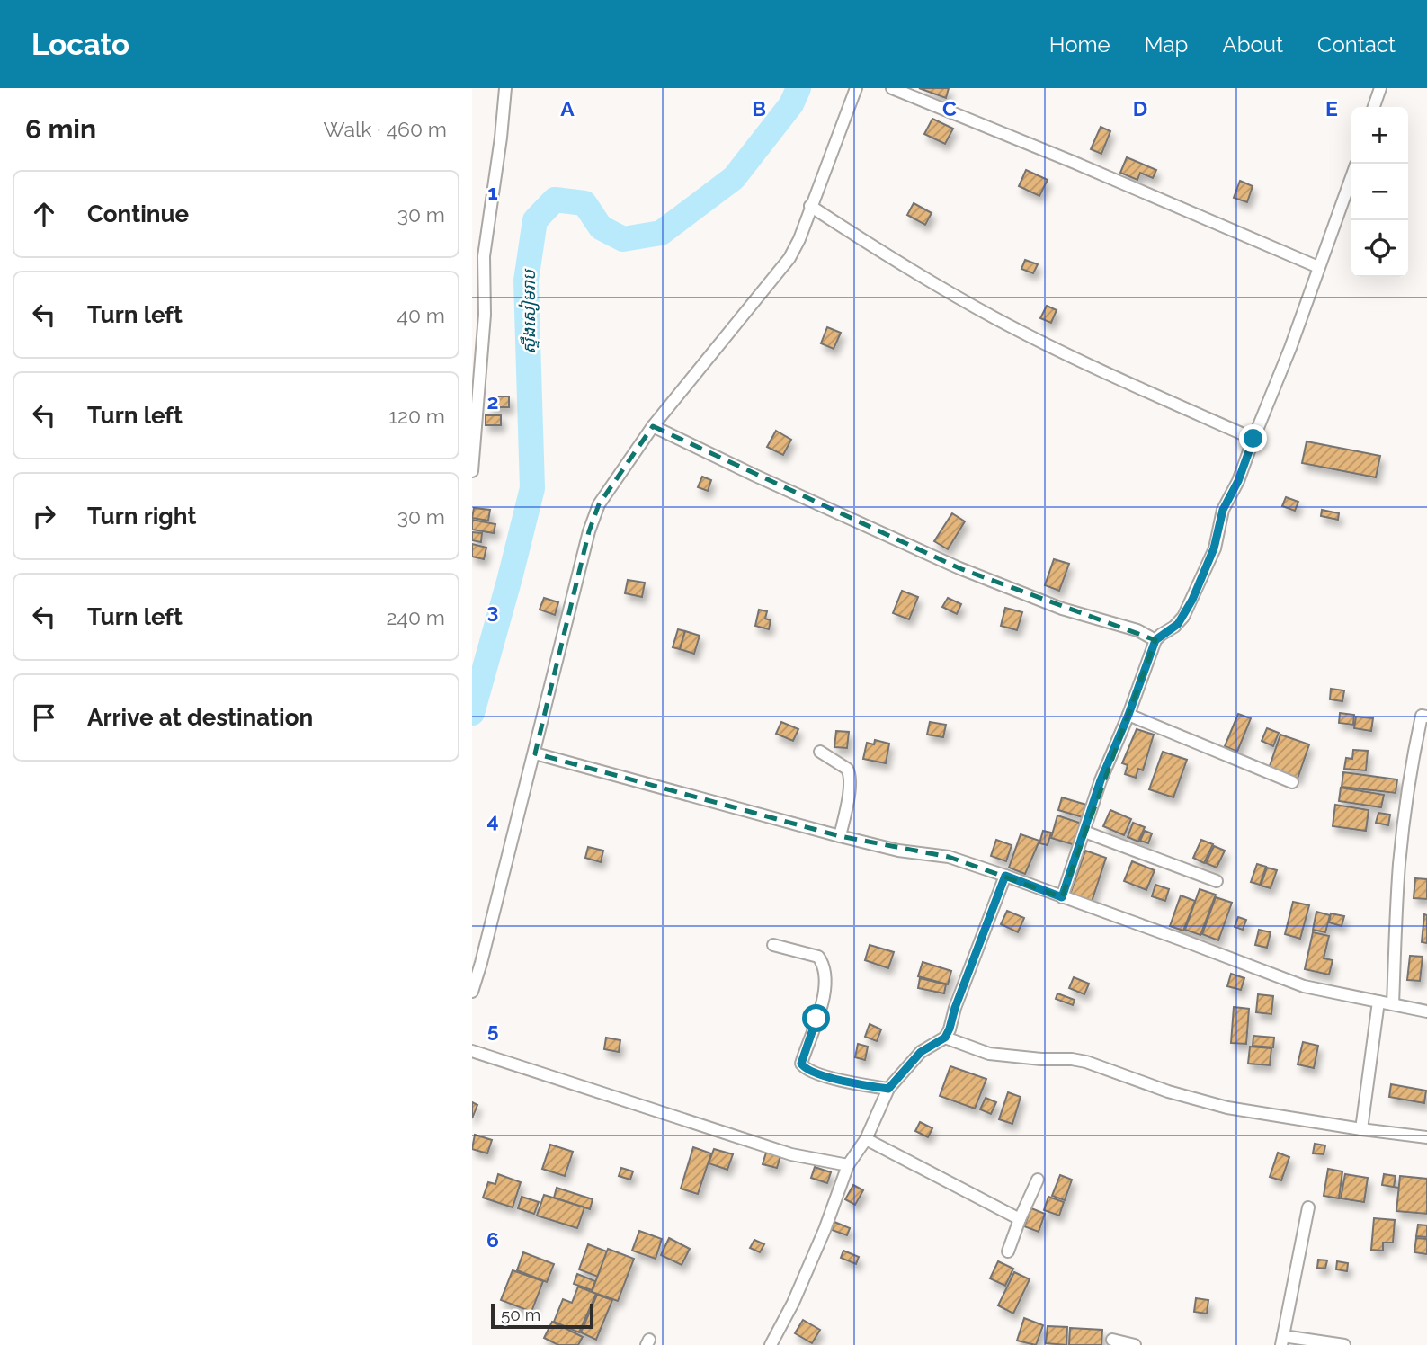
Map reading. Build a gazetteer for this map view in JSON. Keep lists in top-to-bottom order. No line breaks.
{"water":["ស្ទឹងសៀមរាប"],"scale_bar":"50 m","page":{"header":"Locato","nav":["Home","Map","About","Contact"],"heading":["6 min","Walk · 460 m"],"map_buttons":["+","−"],"list":[["Continue","30 m"],["Turn left","40 m"],["Turn left","120 m"],["Turn right","30 m"],["Turn left","240 m"],"Arrive at destination"],"scale":"50 m"},"grid":{"columns":["A","B","C","D","E"],"rows":["1","2","3","4","5","6"]}}
